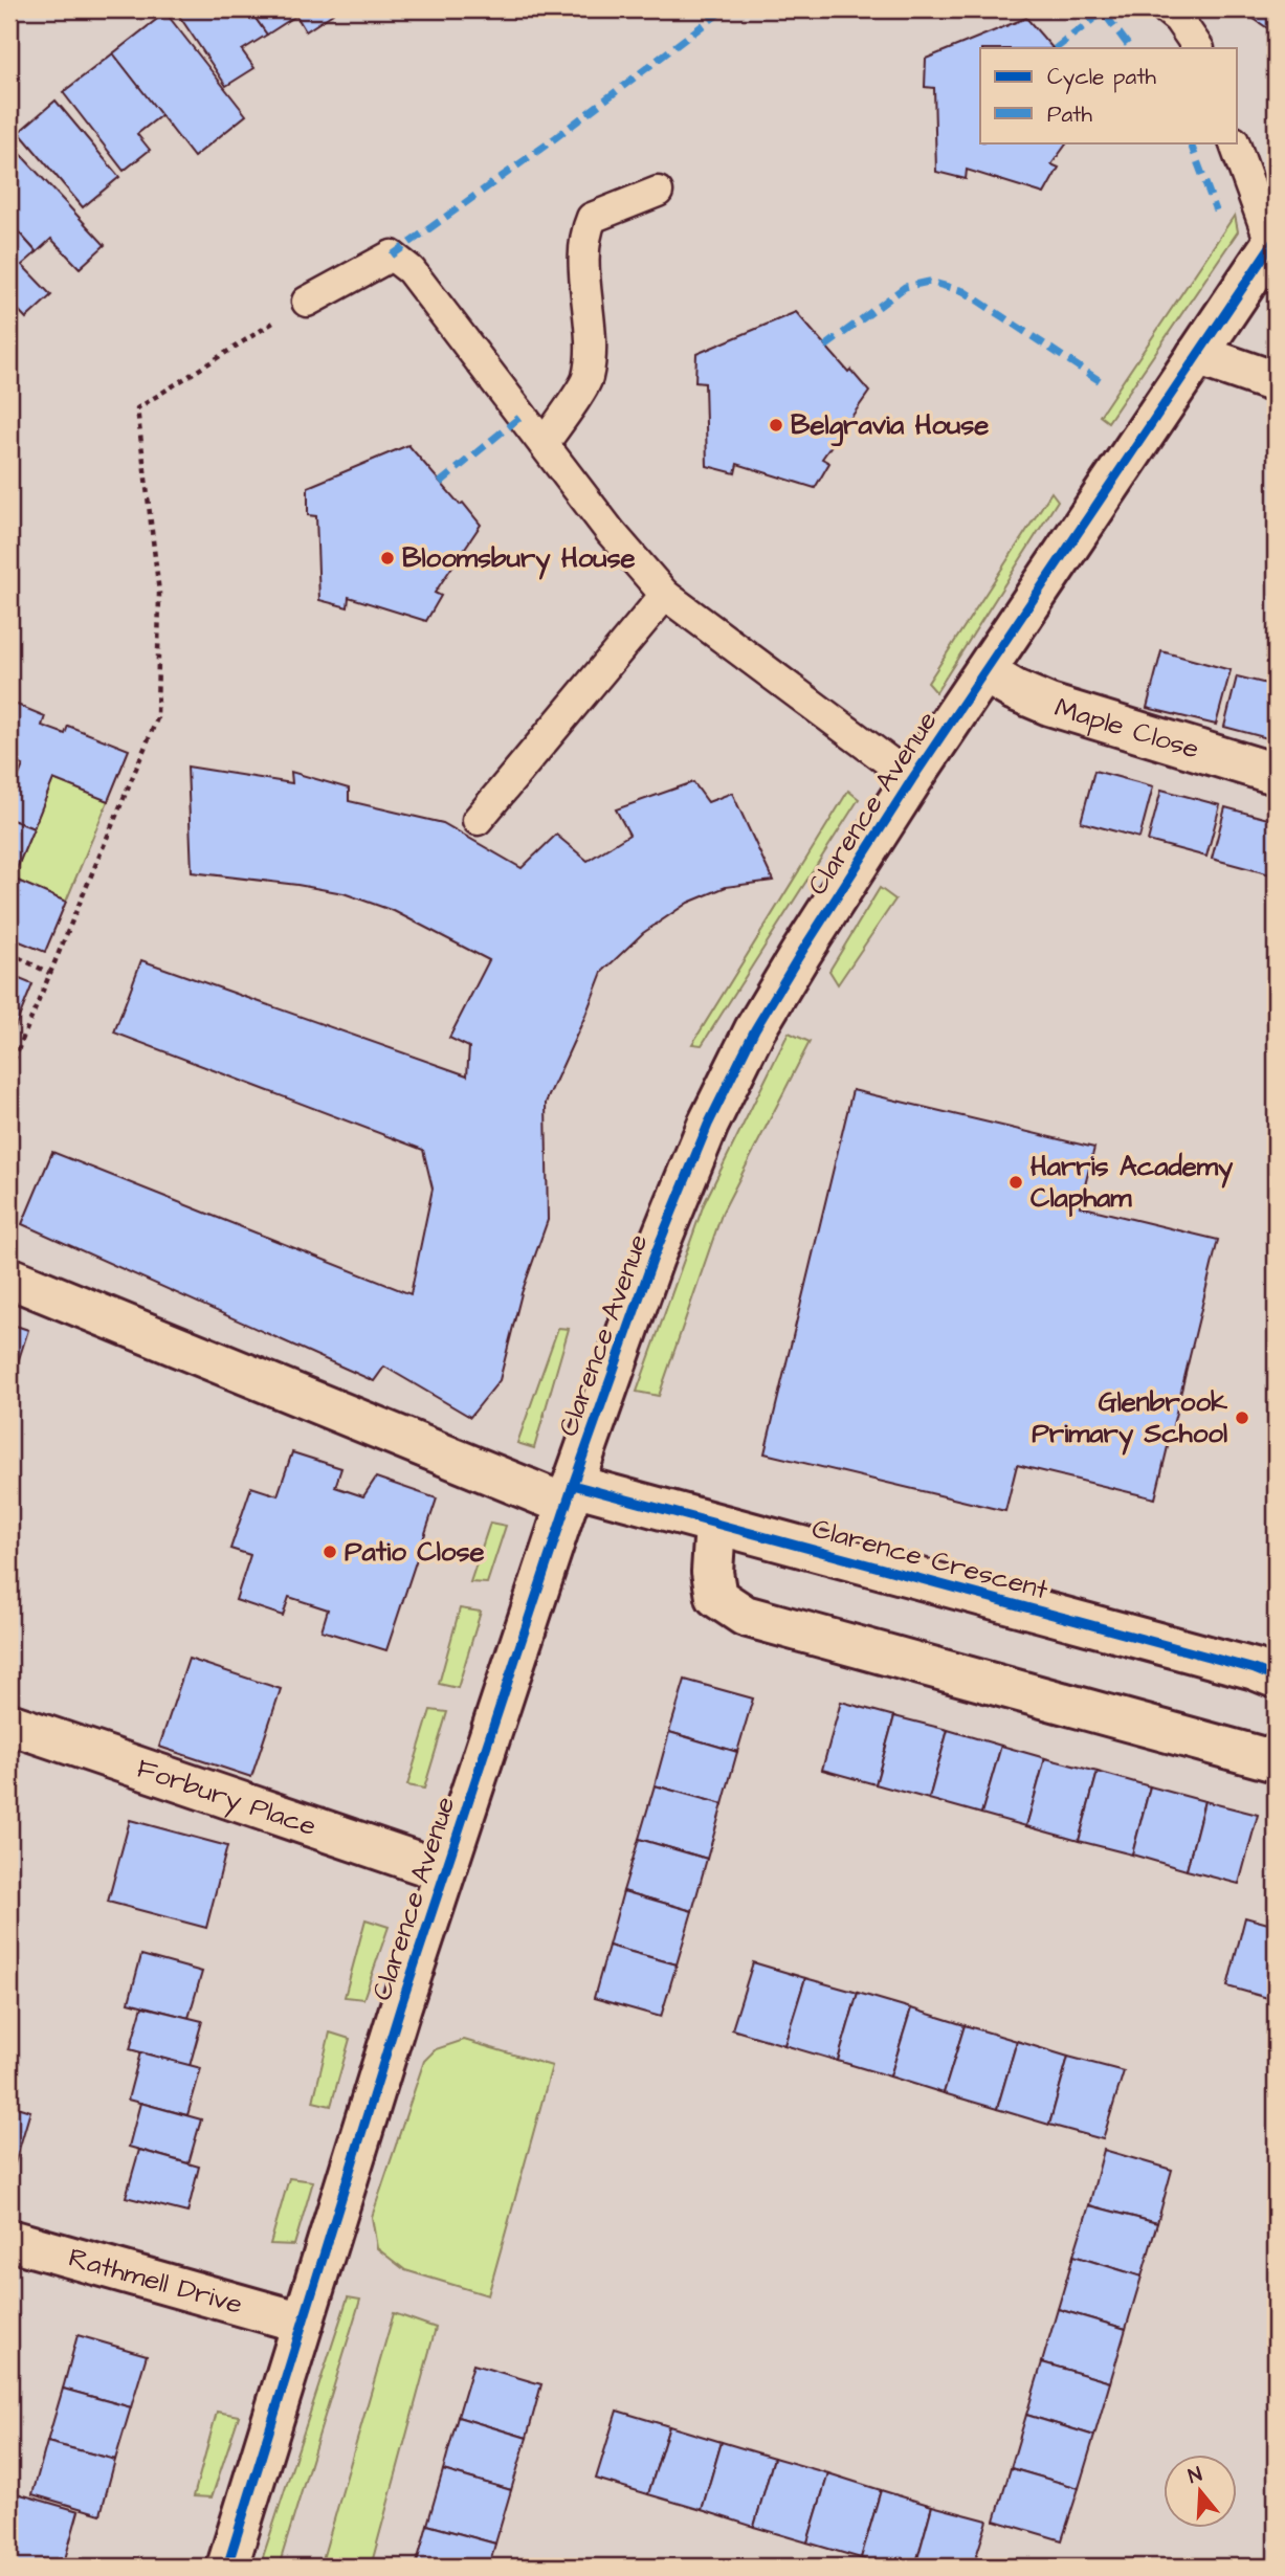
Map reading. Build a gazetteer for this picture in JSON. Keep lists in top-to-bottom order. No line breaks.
{"streets":{"street":["Maple Close","Clarence Avenue","Clarence Crescent","Forbury Place","Rathmell Drive"]},"crossings":[["Maple Close","Clarence Avenue"],["Clarence Avenue","Clarence Crescent"],["Clarence Avenue","Forbury Place"],["Clarence Avenue","Rathmell Drive"]],"places":["Belgravia House","Bloomsbury House","Harris Academy Clapham","Glenbrook Primary School","Patio Close"],"legend":["Cycle path","Path"],"north":"top"}
